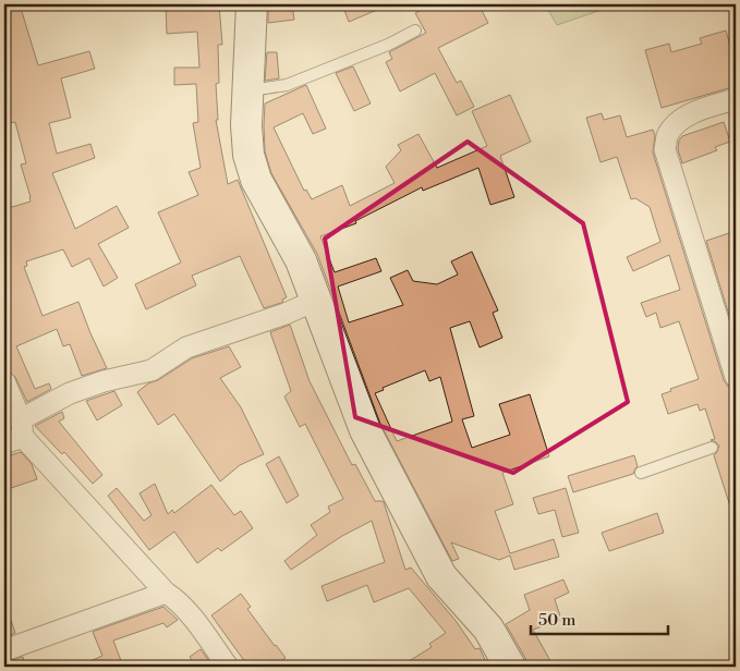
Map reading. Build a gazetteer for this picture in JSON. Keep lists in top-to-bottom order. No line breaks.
{"scale_bar":"50 m"}
